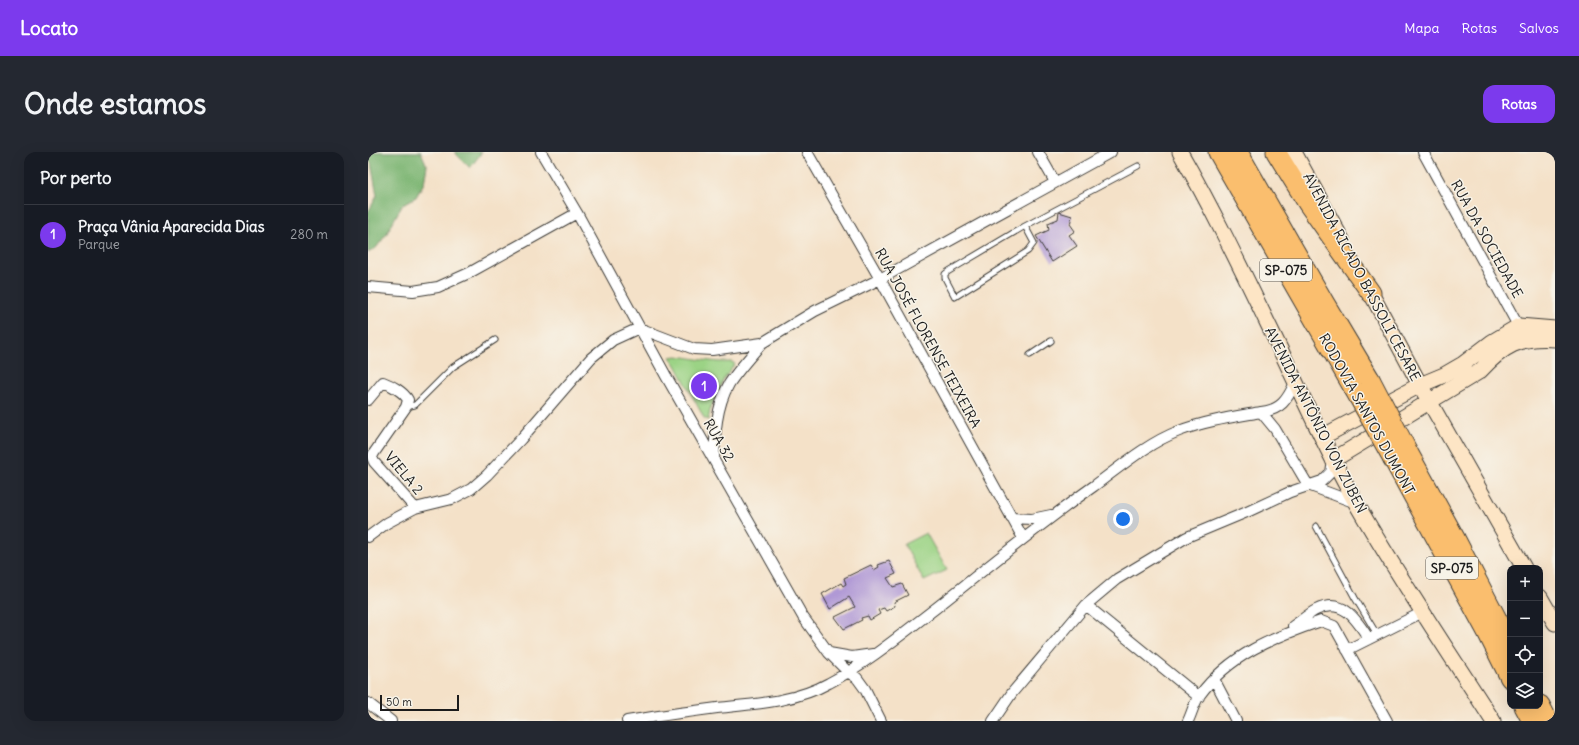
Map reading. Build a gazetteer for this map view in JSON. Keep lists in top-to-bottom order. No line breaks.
{"streets":{"highway":["SP-075","RODOVIA SANTOS DUMONT"],"street":["RUA DA SOCIEDADE","AVENIDA RICADO BASSOLI CESARE","RUA JOSÉ FLORENSE TEIXEIRA","AVENIDA ANTÔNIO VON ZUBEN","RUA 32","VIELA 2"]},"scale_bar":"50 m","page":{"header":"Locato","nav":["Mapa","Rotas","Salvos"],"buttons":"Rotas","title":"Onde estamos","heading":"Por perto","list":[{"mark":"1","name":"Praça Vânia Aparecida Dias","note":"Parque","value":"280 m"}],"pins":"1","map_buttons":["+","−"],"scale":"50 m"}}
